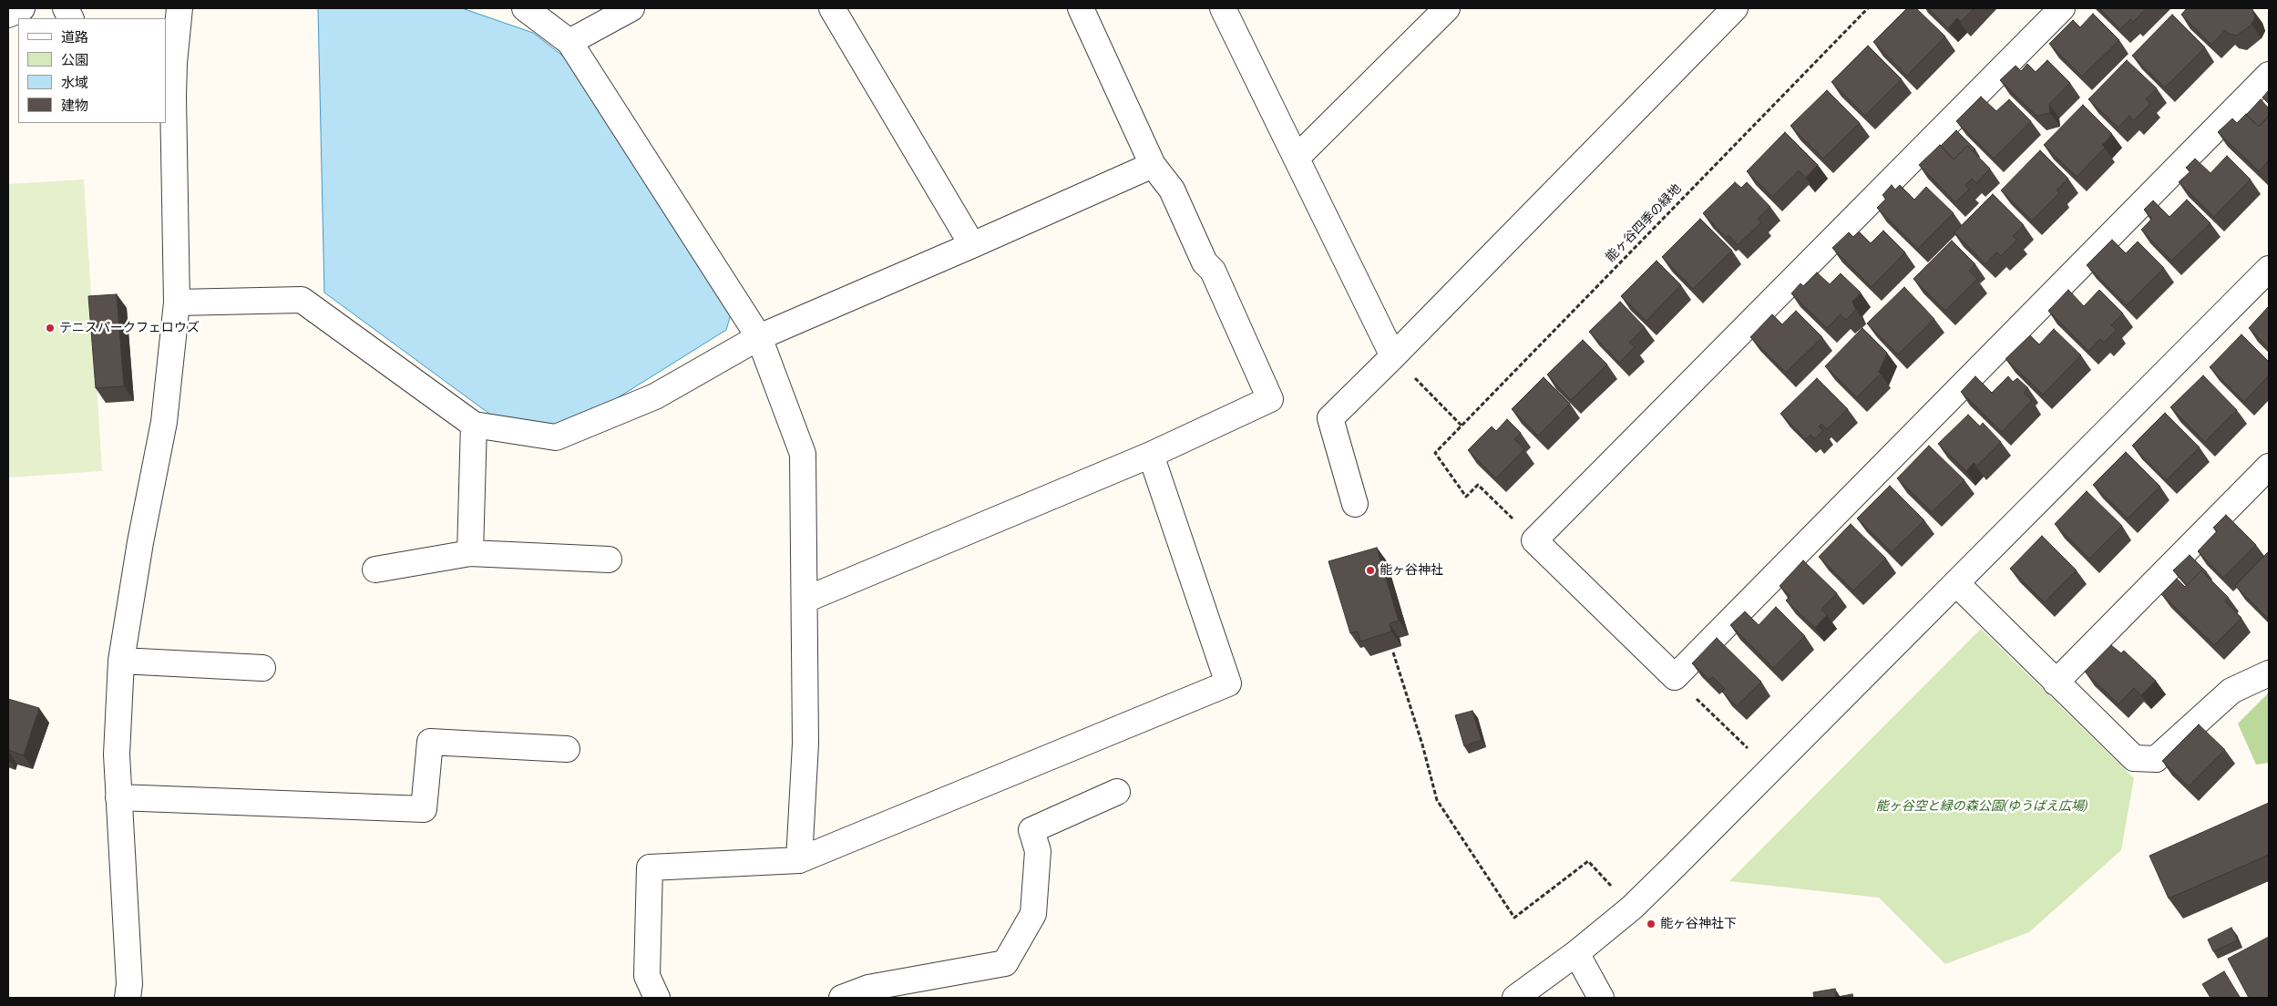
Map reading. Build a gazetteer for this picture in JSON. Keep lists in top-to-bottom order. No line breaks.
{"streets":{"path":["能ヶ谷四季の緑地"]},"parks":["能ヶ谷空と緑の森公園(ゆうばえ広場)"],"places":["テニスパークフェロウズ","能ヶ谷神社","能ヶ谷神社下"],"legend":["道路","公園","水域","建物"]}
